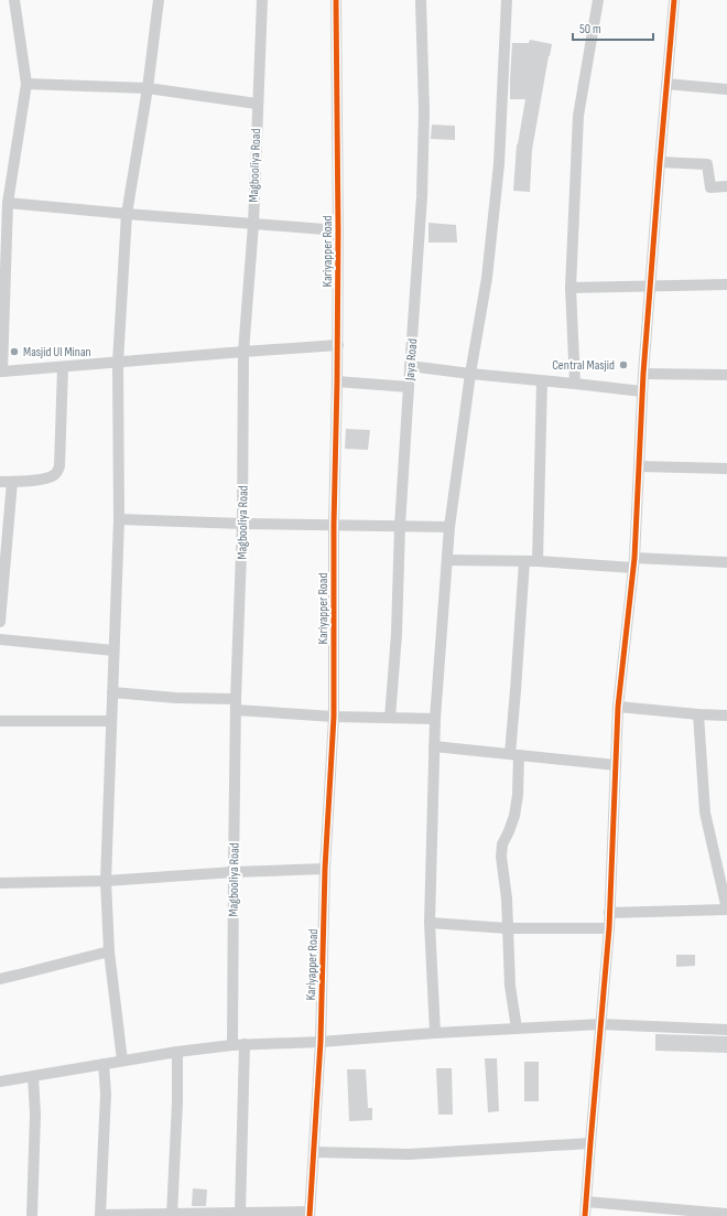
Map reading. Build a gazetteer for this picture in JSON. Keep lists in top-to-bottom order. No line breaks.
{"streets":{"street":["Magbooliya Road","Kariyapper Road","Jaya Road"]},"places":["Masjid Ul Minan","Central Masjid"],"scale_bar":"50 m"}
